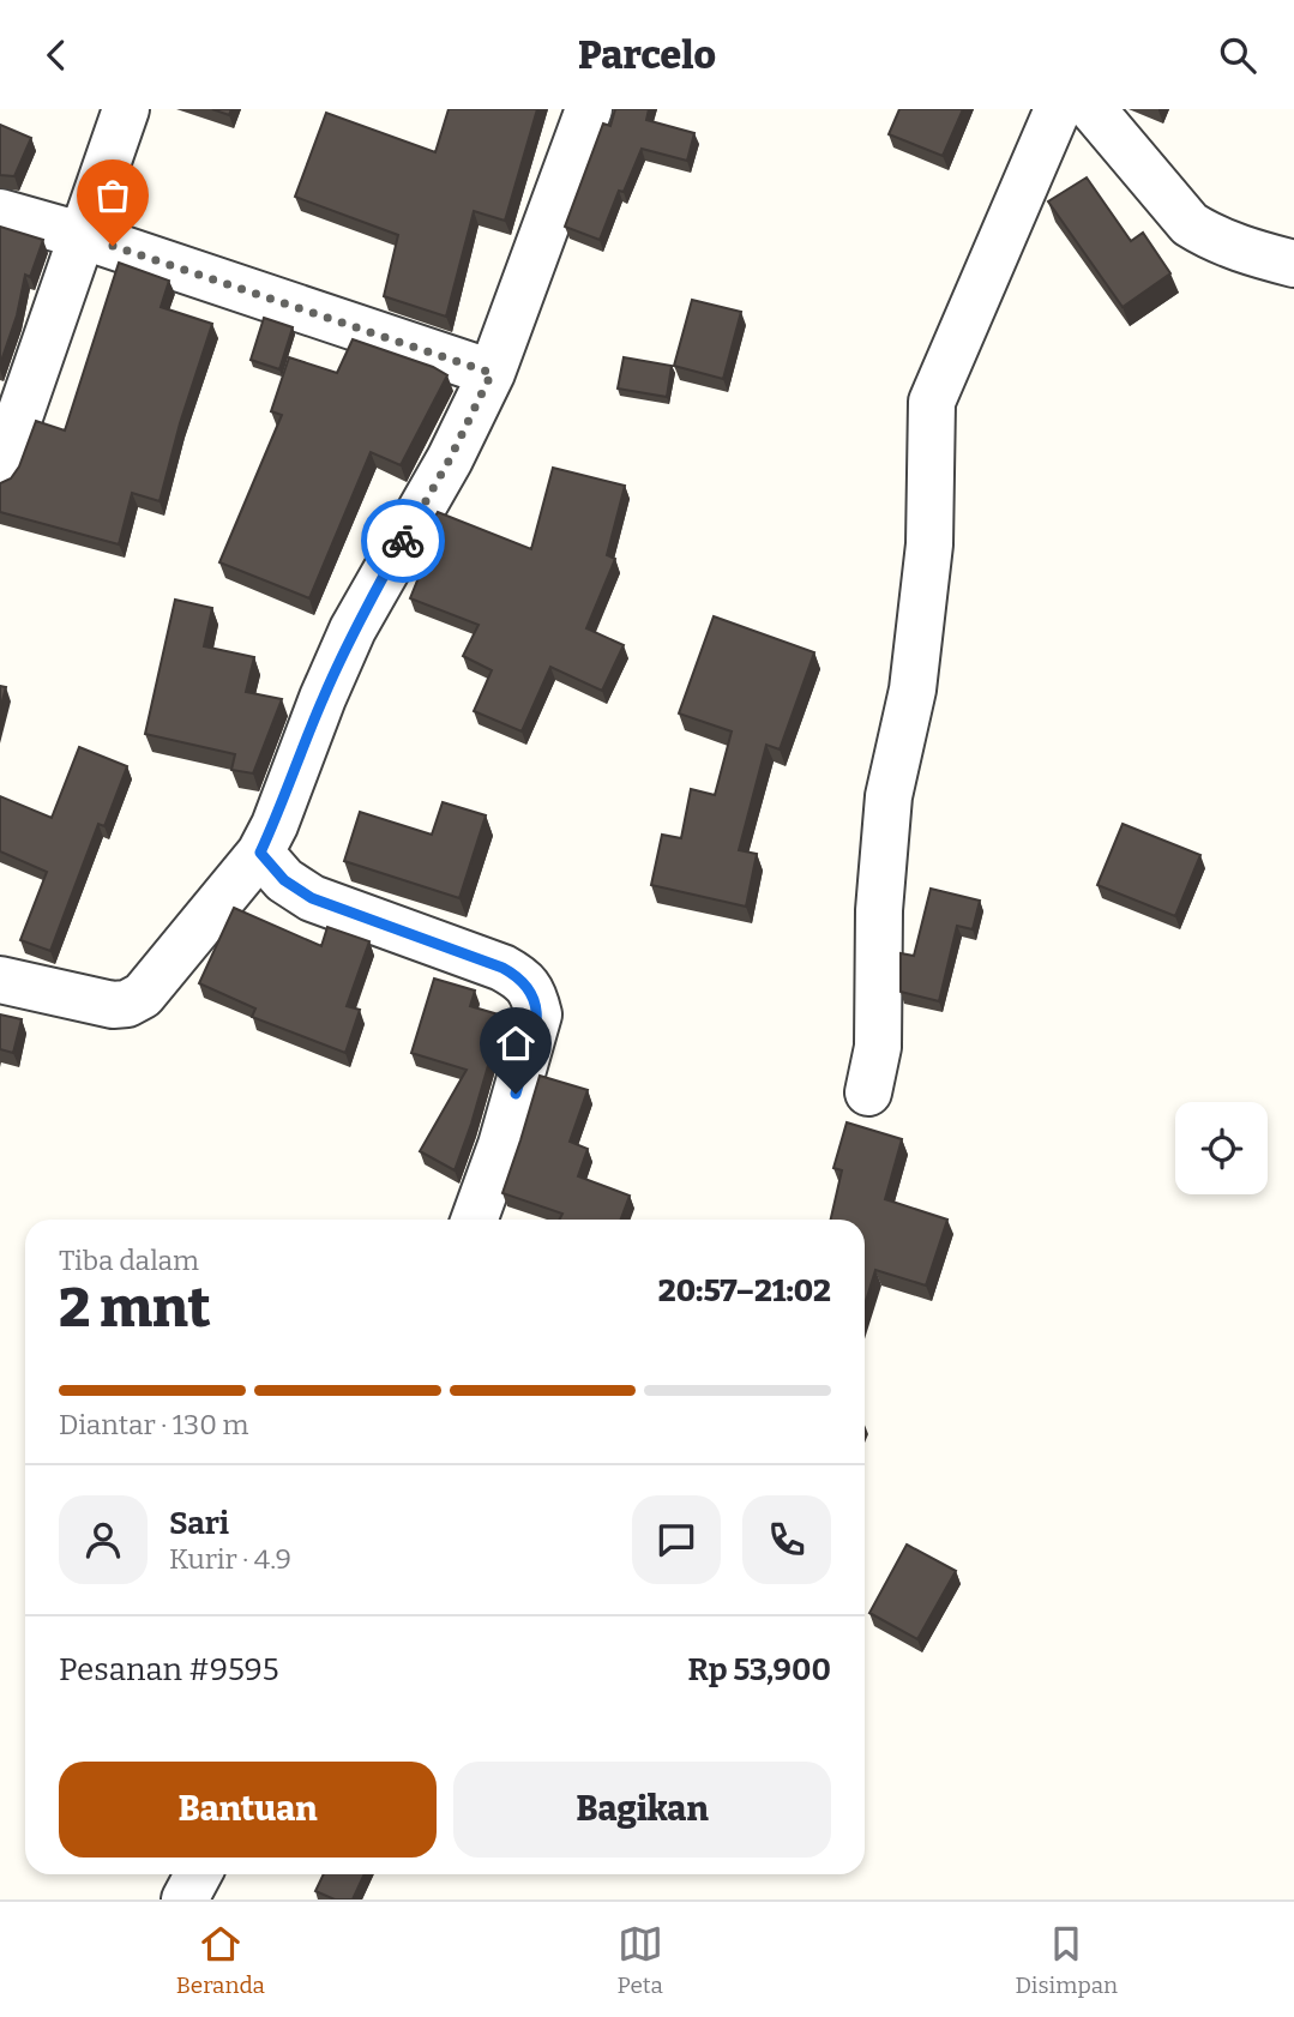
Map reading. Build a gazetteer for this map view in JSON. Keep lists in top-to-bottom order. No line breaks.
{"page":{"header":"Parcelo","heading":["2 mnt","Tiba dalam","20:57–21:02"],"panel":["Sari","Kurir · 4.9","Pesanan #9595","Rp 53,900"],"bar":"Diantar · 130 m","buttons":["Bantuan","Bagikan"],"tabs":["Beranda","Peta","Disimpan"]}}
